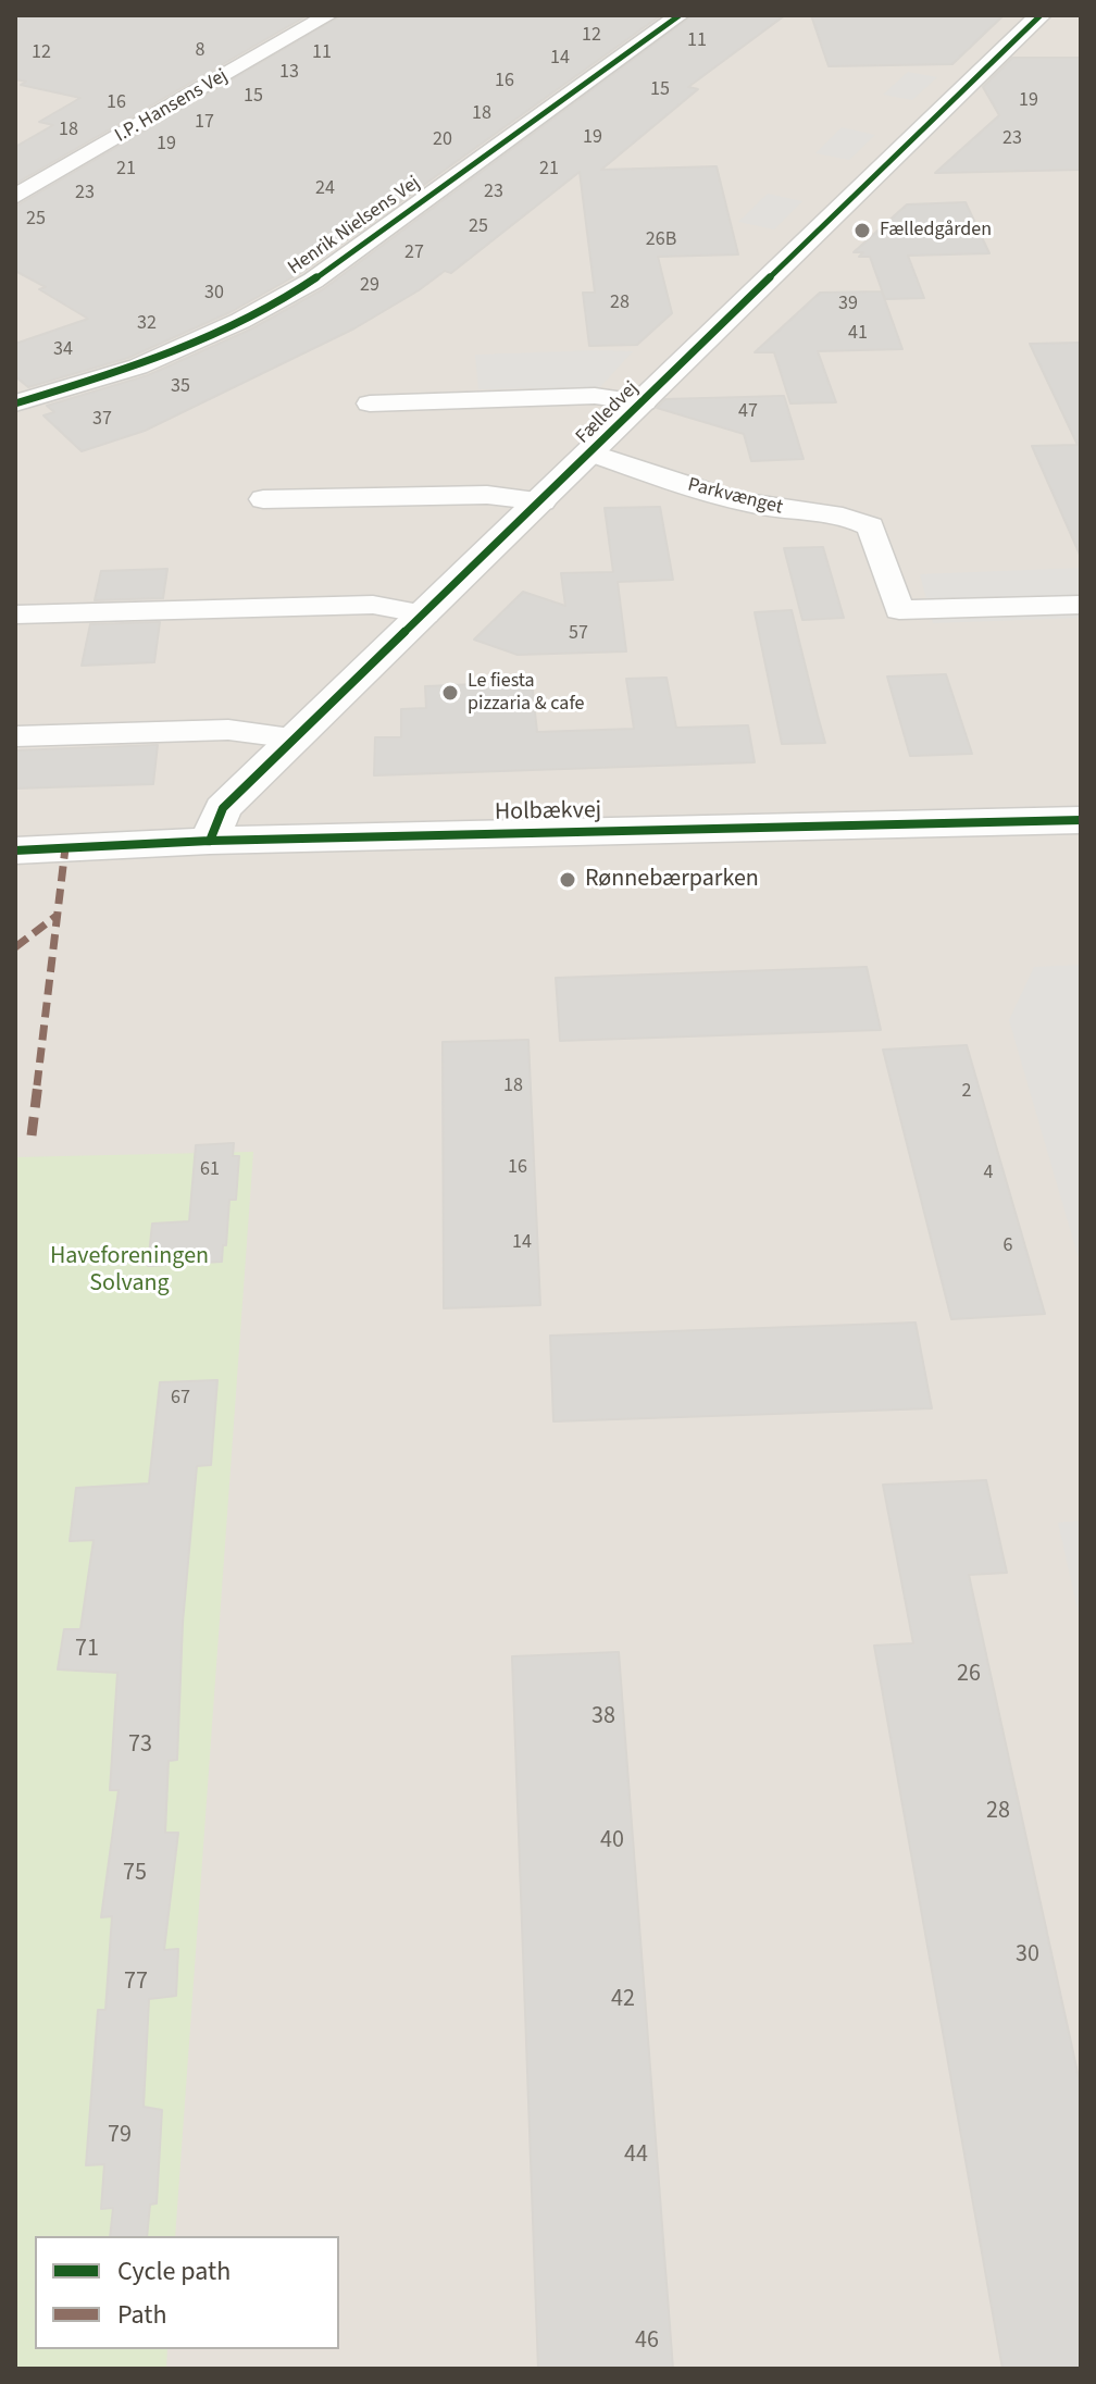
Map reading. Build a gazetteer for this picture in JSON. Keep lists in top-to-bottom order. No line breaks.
{"streets":{"street":["I.P. Hansens Vej","Henrik Nielsens Vej","Fælledvej","Parkvænget","Holbækvej"]},"crossings":[["Fælledvej","Parkvænget"],["Fælledvej","Holbækvej"]],"parks":["Haveforeningen Solvang"],"places":["Fælledgården","Le fiesta pizzaria & cafe","Rønnebærparken"],"house_numbers":["12","11","8","12","11","14","13","16","15","15","19","16","18","17","18","19","23","20","19","21","21","24","23","23","25","25","26B","27","29","30","28","39","32","41","34","35","47","37","57","18","2","16","61","4","14","6","67","71","26","38","73","28","40","75","30","77","42","79","44","46"],"legend":["Cycle path","Path"]}
